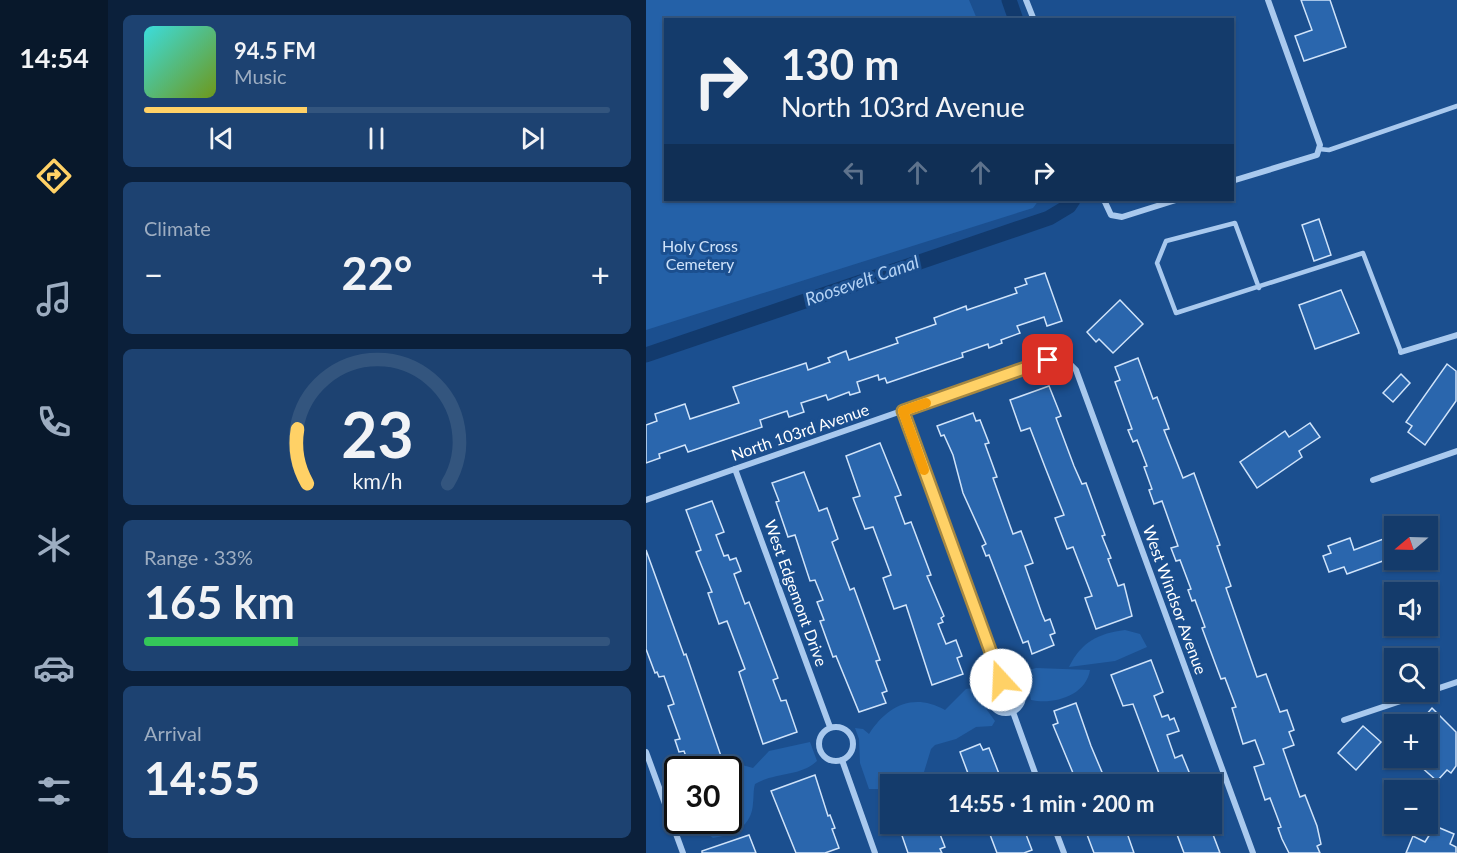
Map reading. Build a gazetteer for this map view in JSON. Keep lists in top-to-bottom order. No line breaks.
{"streets":{"street":["North 103rd Avenue","West Edgemont Drive","West Windsor Avenue"]},"crossings":[["North 103rd Avenue","West Edgemont Drive"],["North 103rd Avenue","West Windsor Avenue"]],"water":["Roosevelt Canal"],"parks":["Holy Cross Cemetery"],"north":"left","page":{"tabs":"14:54","turn":["130 m","North 103rd Avenue"],"song":["94.5 FM","Music"],"tile":["Climate",["Range · 33%","165 km"],["Arrival","14:55"]],"heat":["−","22°","+"],"map_buttons":["+","−"],"limit":"30","trip":"14:55 · 1 min · 200 m","gauge":["23","km/h"]}}
